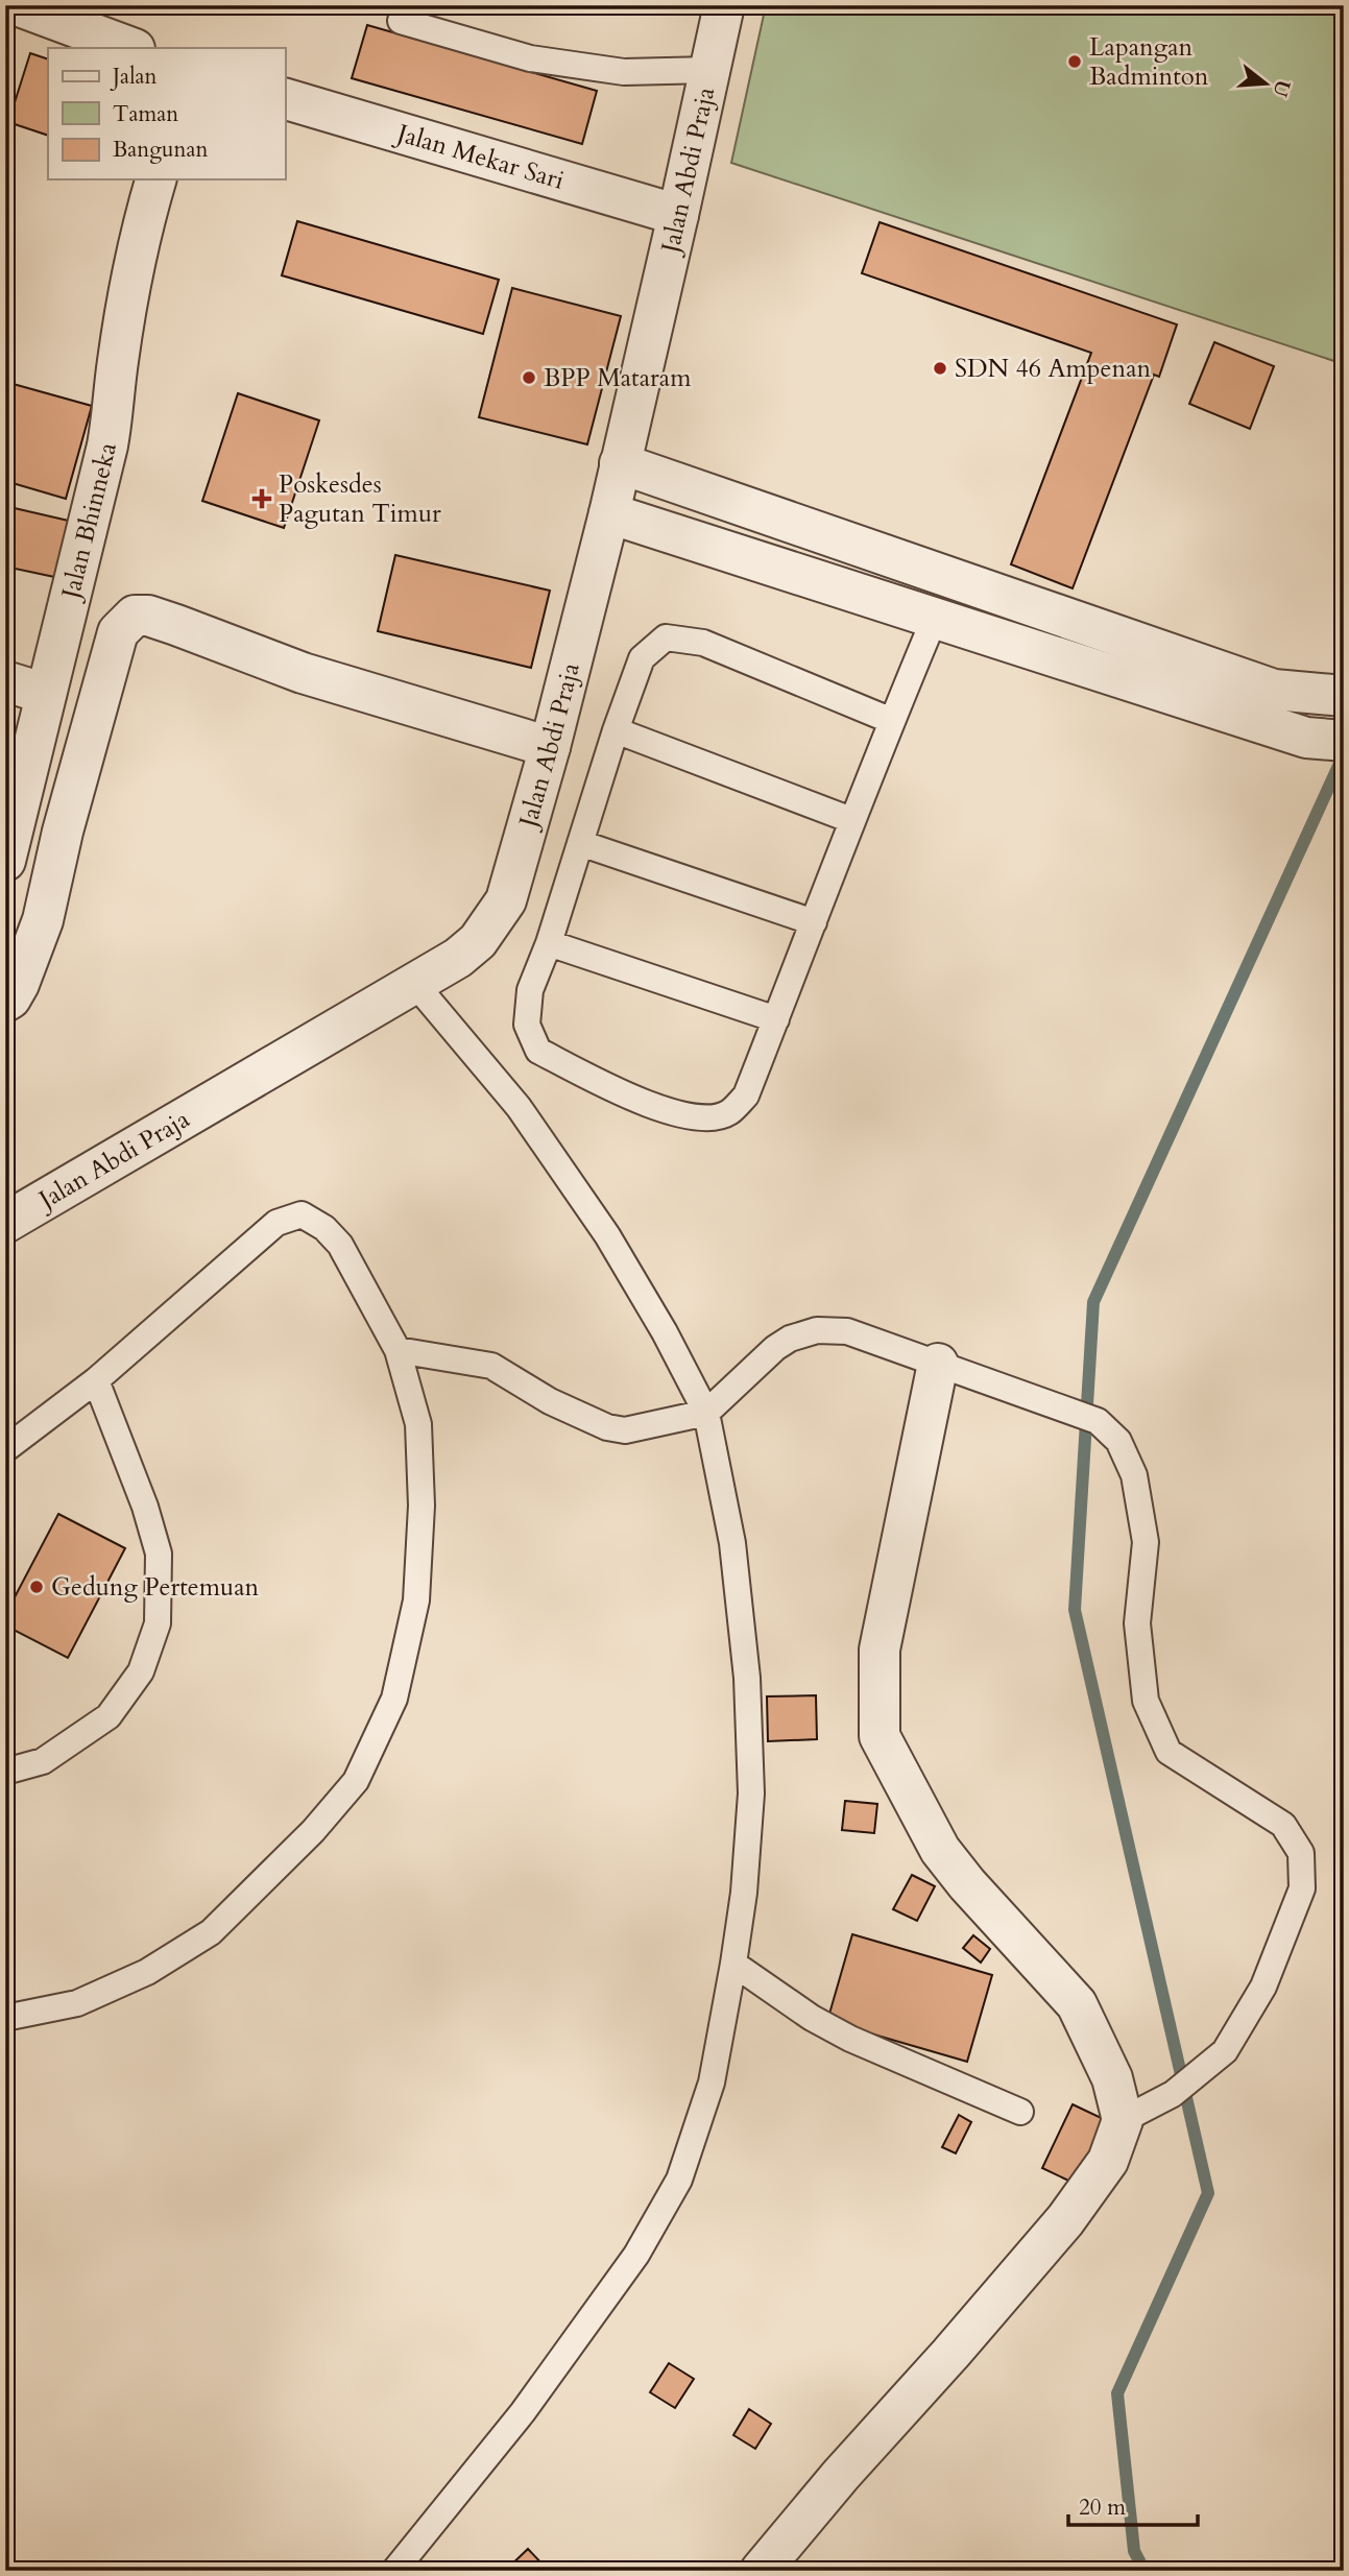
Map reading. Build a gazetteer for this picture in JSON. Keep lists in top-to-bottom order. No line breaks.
{"streets":{"street":["Jalan Mekar Sari","Jalan Abdi Praja","Jalan Bhinneka"]},"crossings":[["Jalan Mekar Sari","Jalan Abdi Praja"]],"places":{"other":["Lapangan Badminton","SDN 46 Ampenan","BPP Mataram","Gedung Pertemuan"],"health":["Poskesdes Pagutan Timur"]},"legend":["Jalan","Taman","Bangunan"],"scale_bar":"20 m","north":"right"}
